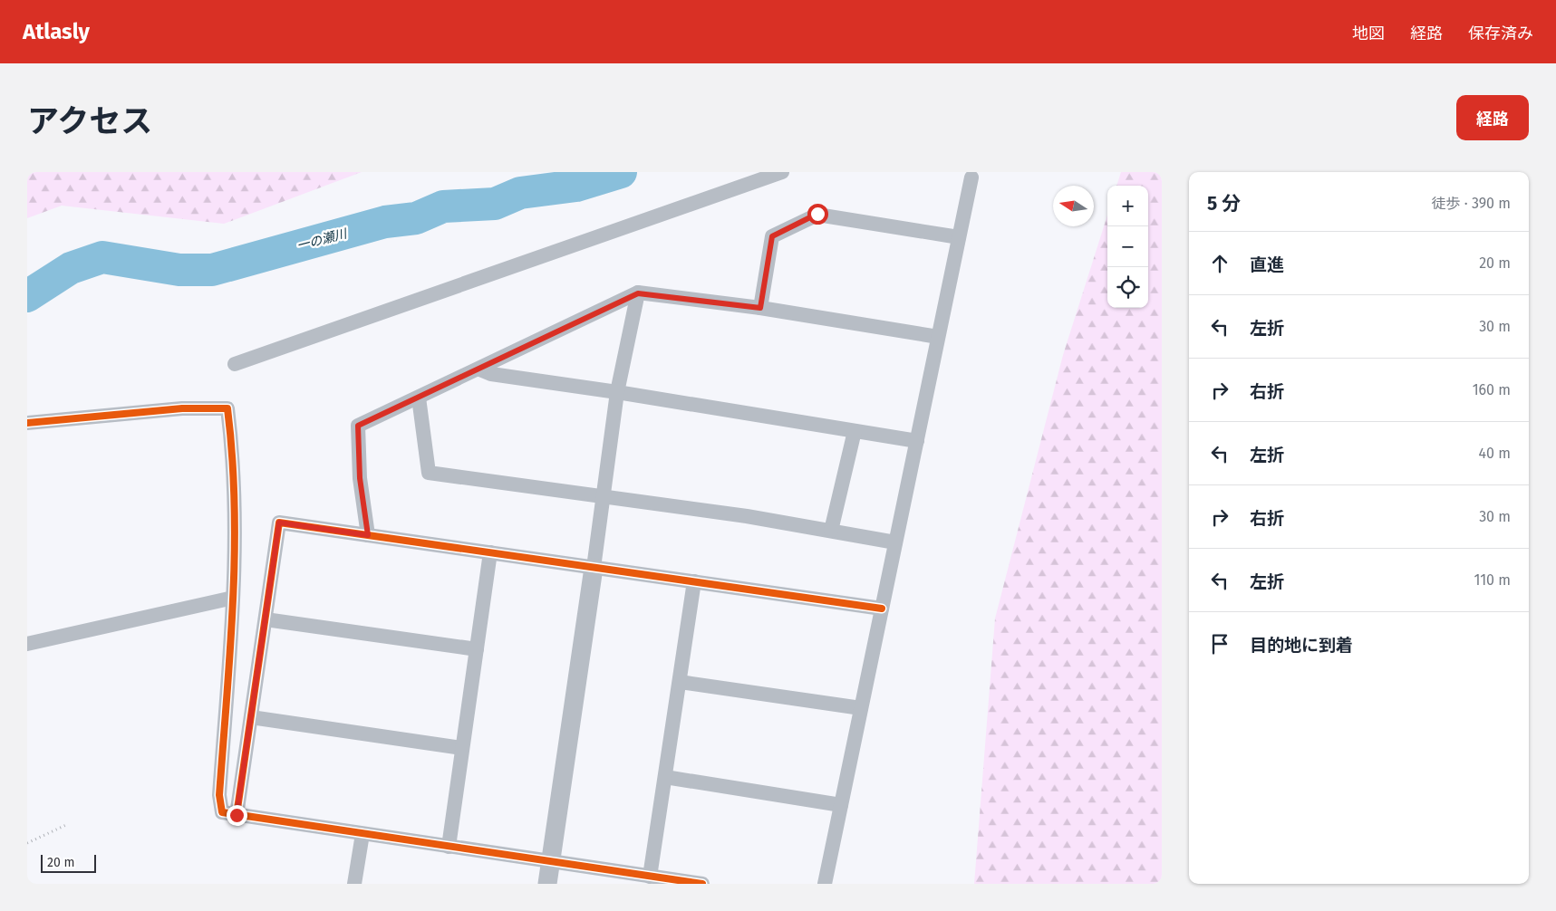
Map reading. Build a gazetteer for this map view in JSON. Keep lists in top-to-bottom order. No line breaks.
{"water":["一の瀬川"],"scale_bar":"20 m","north":"left","page":{"header":"Atlasly","nav":["地図","経路","保存済み"],"title":"アクセス","buttons":"経路","heading":["5 分","徒歩 · 390 m"],"map_buttons":["+","−"],"list":[["直進","20 m"],["左折","30 m"],["右折","160 m"],["左折","40 m"],["右折","30 m"],["左折","110 m"],"目的地に到着"],"scale":"20 m"}}
